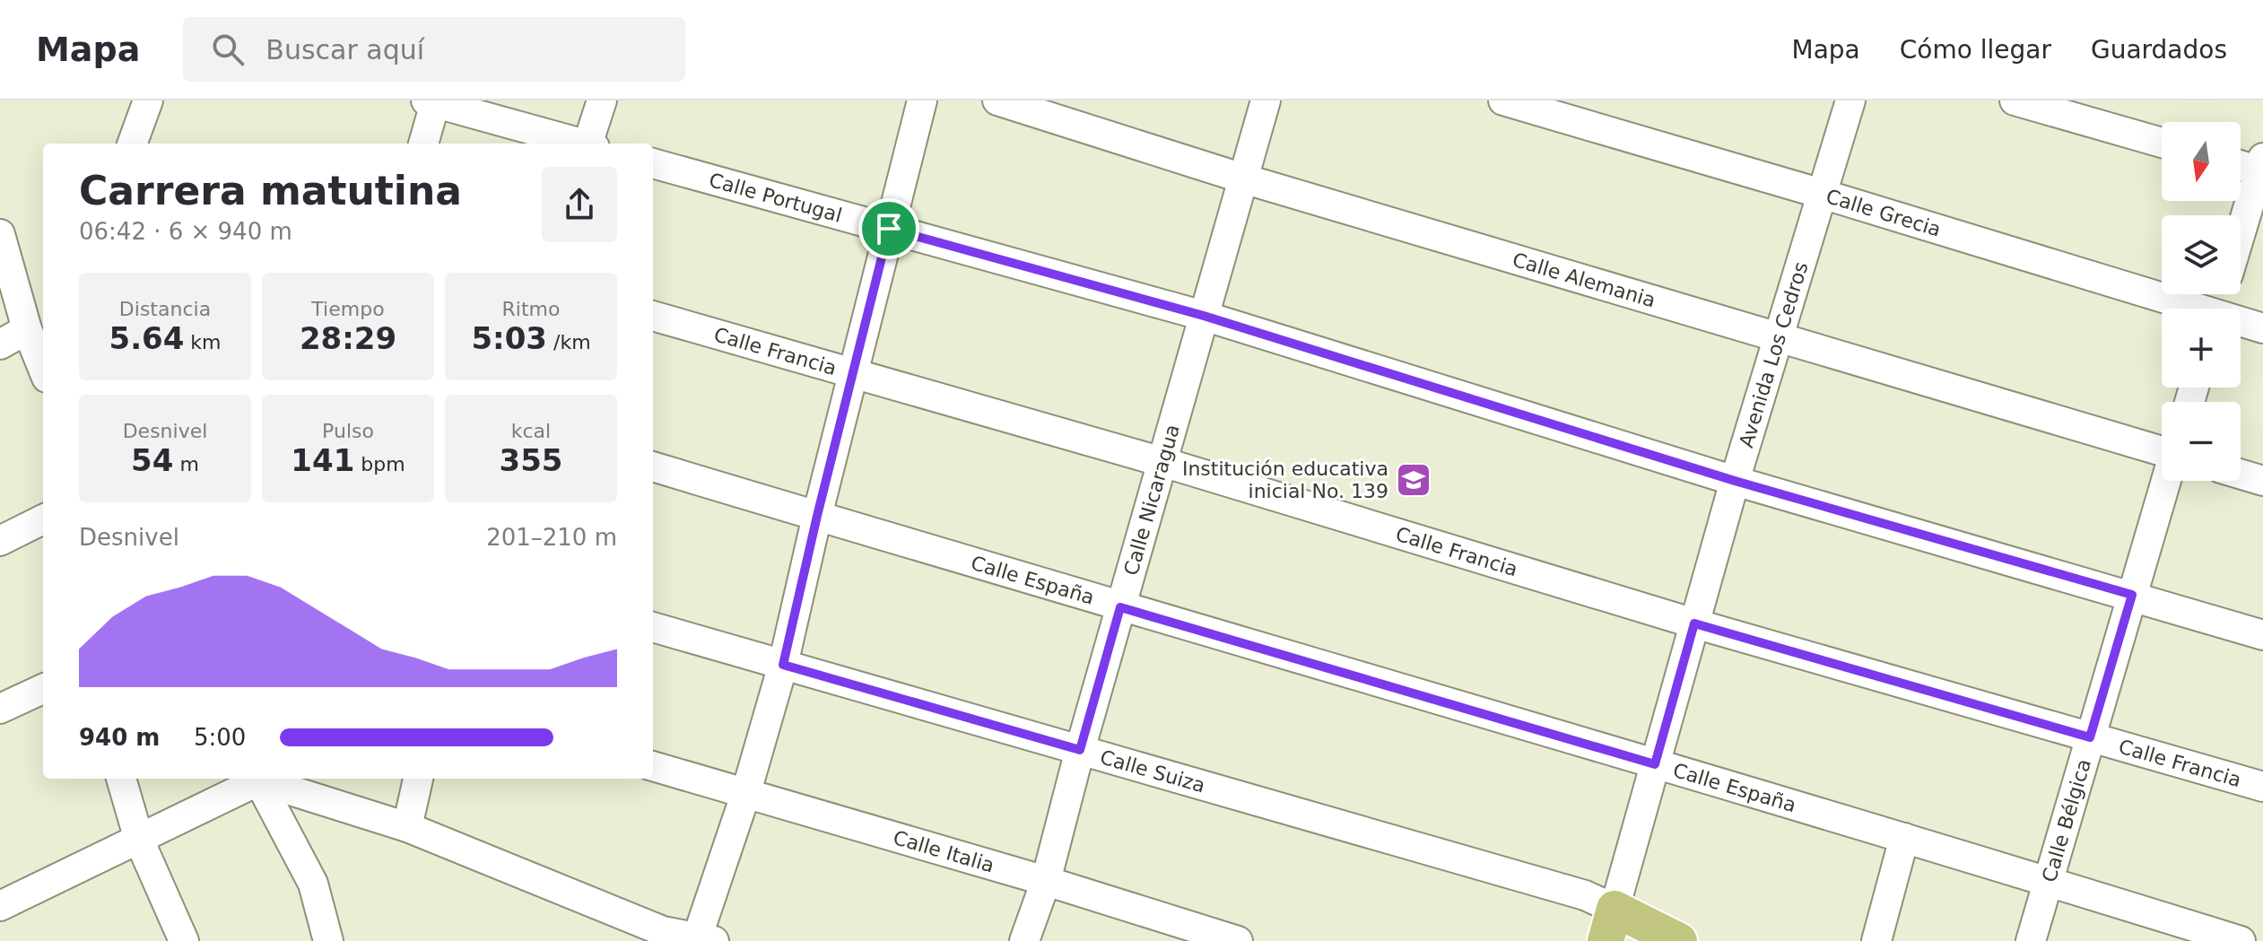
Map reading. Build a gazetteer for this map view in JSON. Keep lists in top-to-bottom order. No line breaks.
{"streets":{"street":["Calle Portugal","Calle Grecia","Calle Alemania","Calle Francia","Avenida Los Cedros","Calle Nicaragua","Calle España","Calle Suiza","Calle Bélgica","Calle Italia"]},"crossings":[["Calle Portugal","Avenida Los Cedros"],["Calle Portugal","Calle Nicaragua"],["Calle Portugal","Calle Bélgica"],["Calle Grecia","Avenida Los Cedros"],["Calle Alemania","Avenida Los Cedros"],["Calle Alemania","Calle Nicaragua"],["Calle Francia","Avenida Los Cedros"],["Calle Francia","Calle Nicaragua"],["Calle Francia","Calle Bélgica"],["Avenida Los Cedros","Calle España"],["Avenida Los Cedros","Calle Suiza"],["Calle Nicaragua","Calle España"],["Calle Nicaragua","Calle Suiza"],["Calle Nicaragua","Calle Italia"],["Calle España","Calle Bélgica"]],"places":{"school or university":["Institución educativa inicial No. 139"]},"north":"bottom","page":{"header":"Mapa","search":"Buscar aquí","nav":["Mapa","Cómo llegar","Guardados"],"map_buttons":["+","−"],"heading":["Carrera matutina","06:42 · 6 × 940 m"],"stats":[["Distancia","5.64 km"],["Tiempo","28:29"],["Ritmo","5:03 /km"],["Desnivel","54 m"],["Pulso","141 bpm"],["kcal","355"]],"chart":["Desnivel","201–210 m"],"list":[{"name":"940 m","note":"5:00"}]}}
